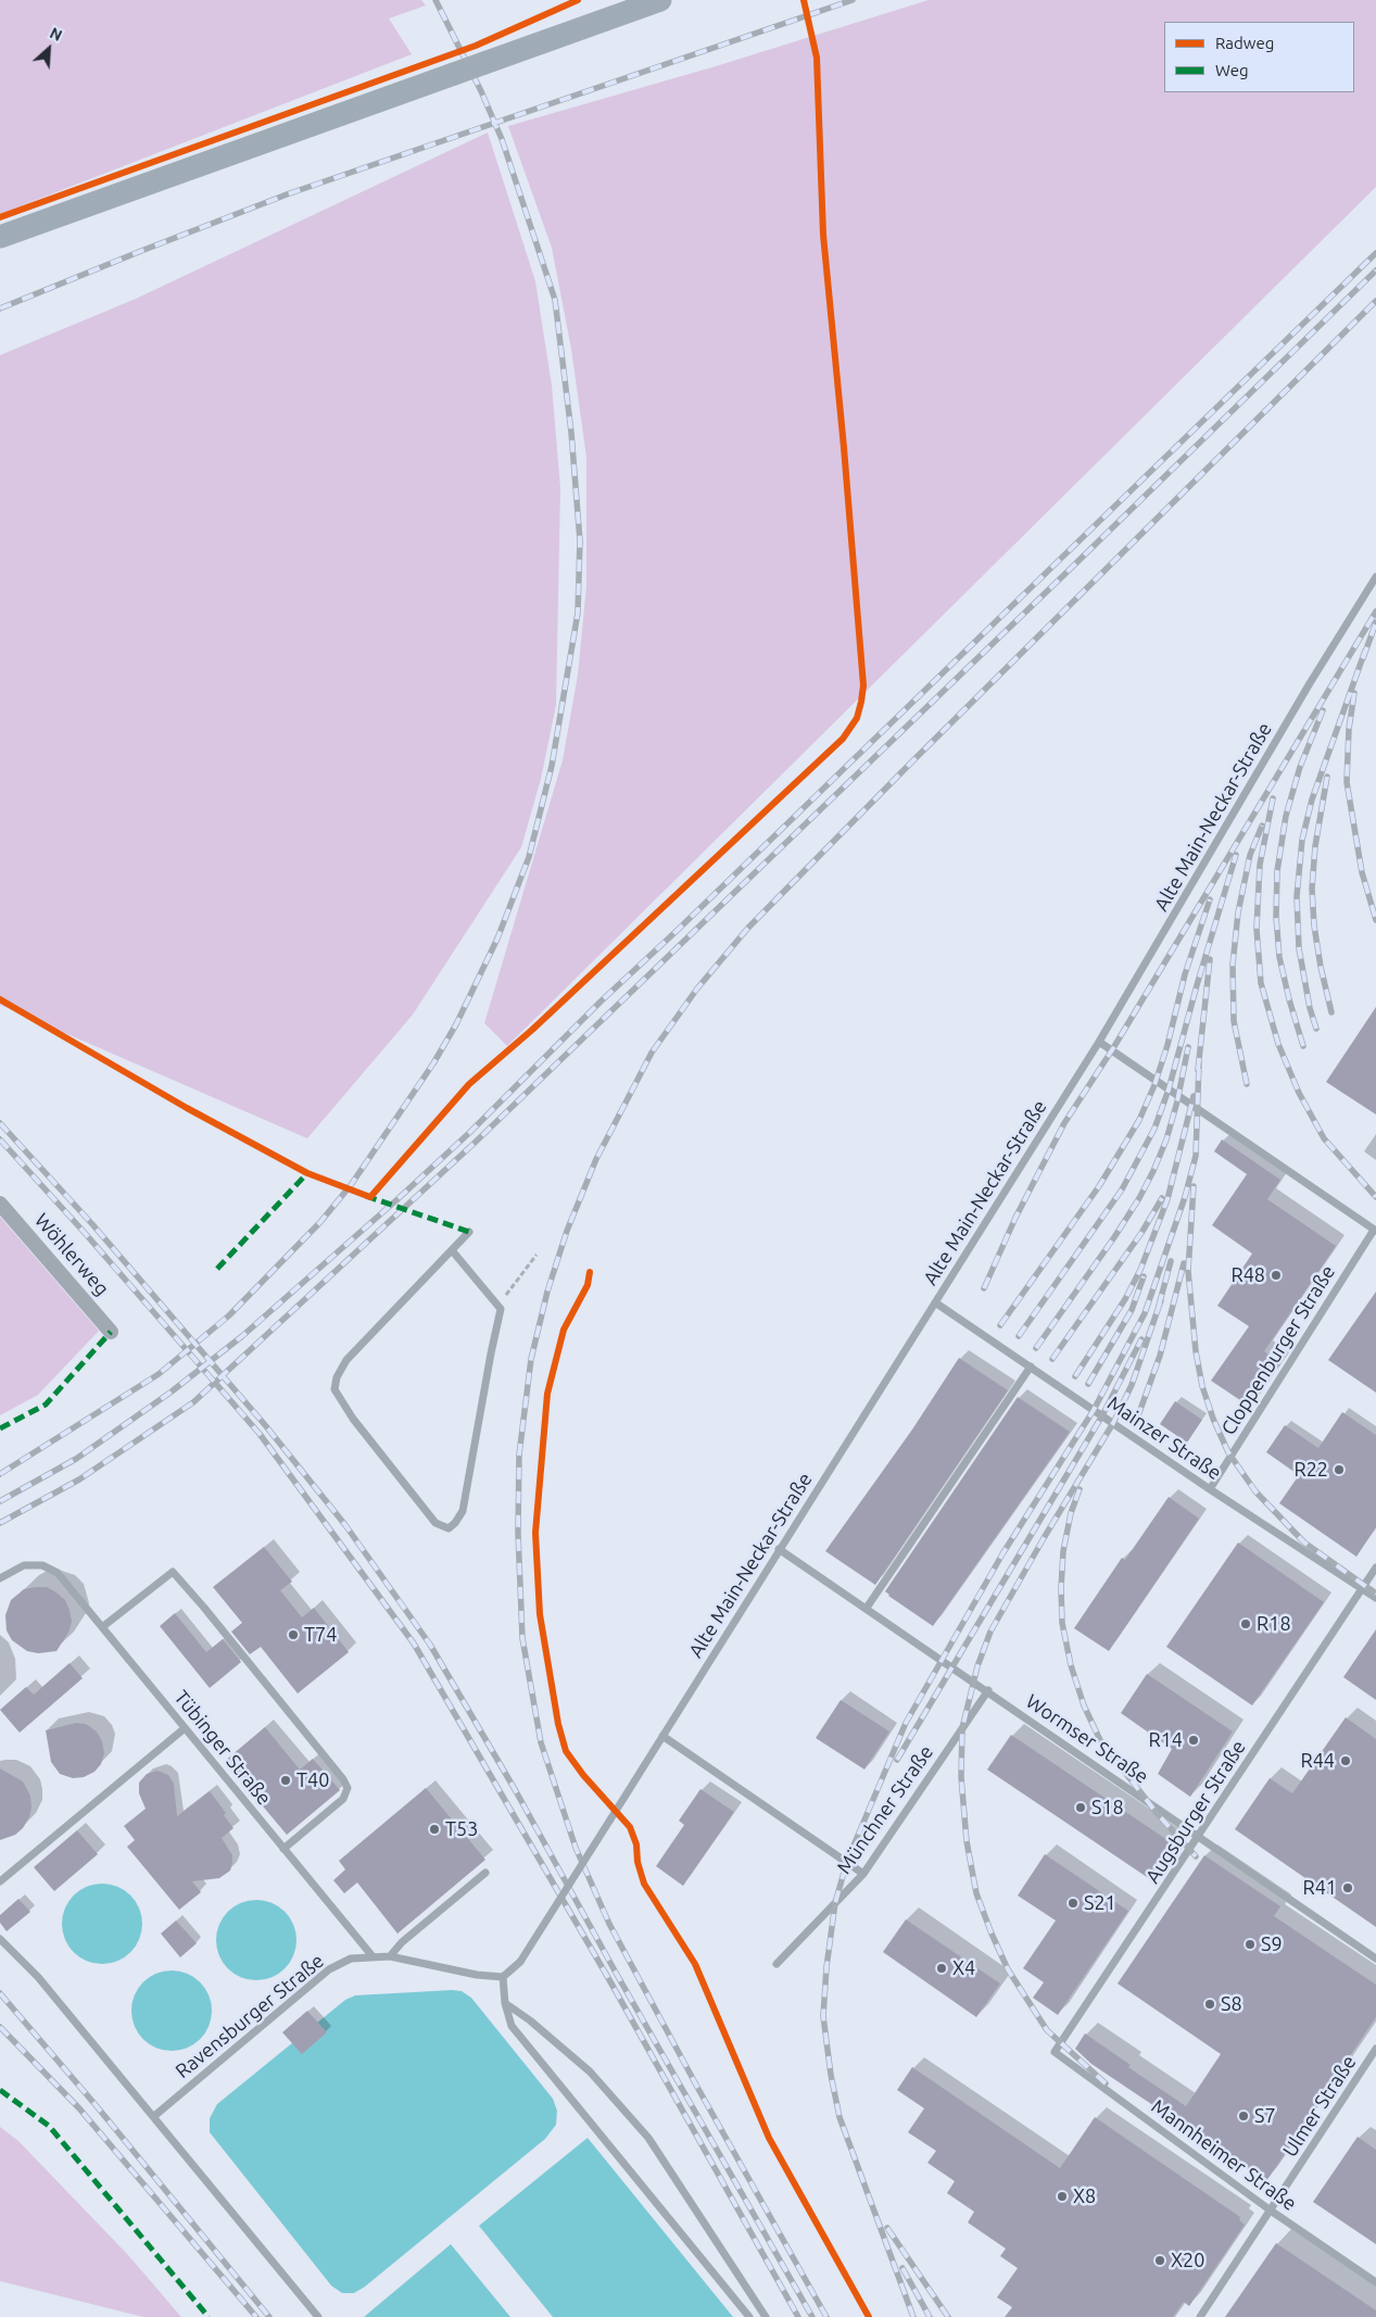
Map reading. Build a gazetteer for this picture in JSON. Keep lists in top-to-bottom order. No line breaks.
{"streets":{"street":["Wöhlerweg"],"lane":["Alte Main-Neckar-Straße","Cloppenburger Straße","Mainzer Straße","Wormser Straße","Tübinger Straße","Münchner Straße","Augsburger Straße","Ravensburger Straße","Ulmer Straße","Mannheimer Straße"]},"crossings":[["Alte Main-Neckar-Straße","Mainzer Straße"],["Alte Main-Neckar-Straße","Wormser Straße"],["Alte Main-Neckar-Straße","Ravensburger Straße"],["Cloppenburger Straße","Mainzer Straße"],["Mainzer Straße","Augsburger Straße"],["Wormser Straße","Münchner Straße"],["Wormser Straße","Augsburger Straße"],["Tübinger Straße","Ravensburger Straße"],["Augsburger Straße","Mannheimer Straße"],["Ulmer Straße","Mannheimer Straße"]],"places":["R48","R22","R18","T74","R14","R44","T40","S18","T53","R41","S21","S9","X4","S8","S7","X8","X20"],"legend":["Radweg","Weg"],"north":"top right"}
